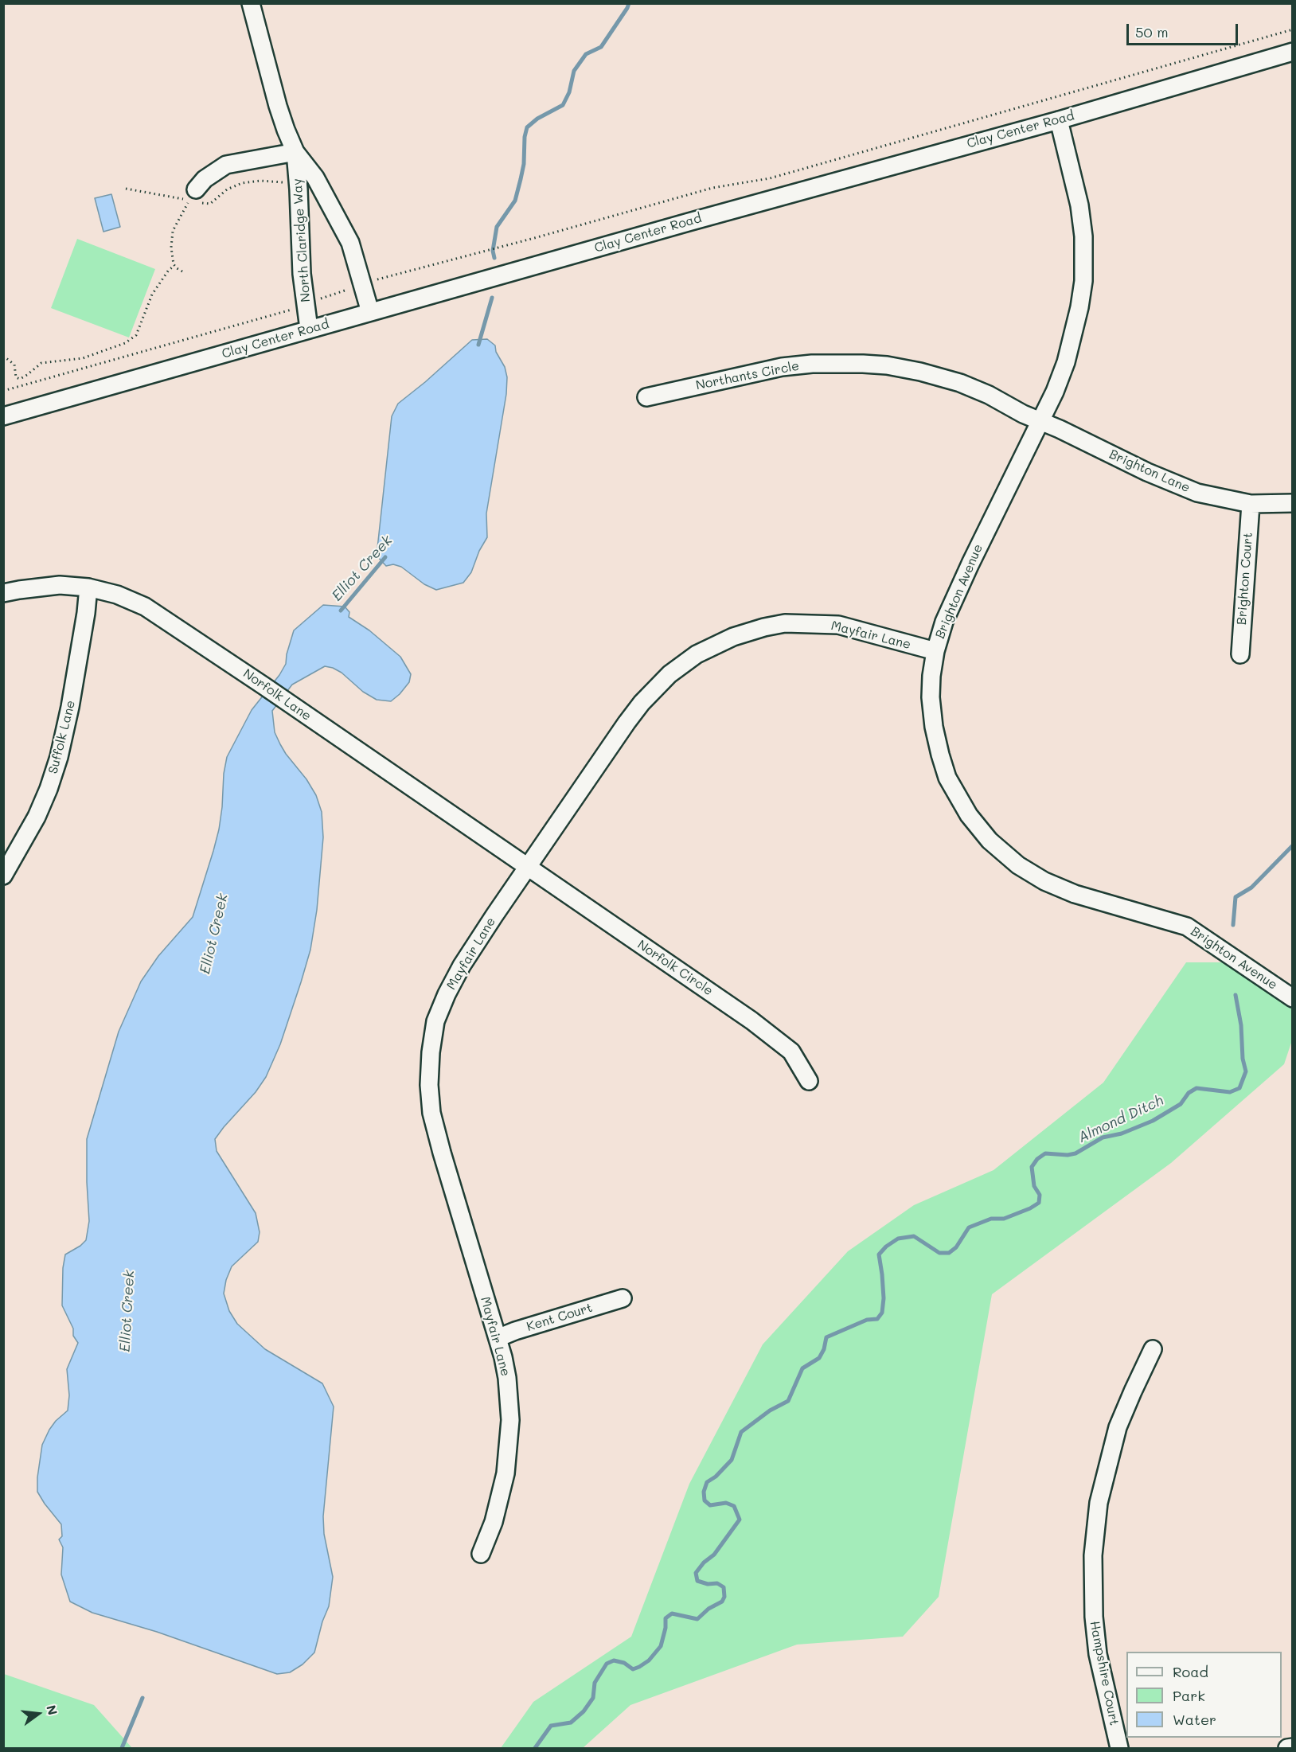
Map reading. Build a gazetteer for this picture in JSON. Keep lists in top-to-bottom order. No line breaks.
{"streets":{"street":["Clay Center Road","North Claridge Way","Northants Circle","Brighton Lane","Brighton Court","Brighton Avenue","Mayfair Lane","Norfolk Lane","Suffolk Lane","Norfolk Circle","Kent Court","Hampshire Court"]},"crossings":[["Clay Center Road","North Claridge Way"],["Clay Center Road","Brighton Avenue"],["Northants Circle","Brighton Lane"],["Northants Circle","Brighton Avenue"],["Brighton Lane","Brighton Court"],["Brighton Lane","Brighton Avenue"],["Brighton Avenue","Mayfair Lane"],["Mayfair Lane","Norfolk Lane"],["Mayfair Lane","Norfolk Circle"],["Mayfair Lane","Kent Court"],["Norfolk Lane","Suffolk Lane"],["Norfolk Lane","Norfolk Circle"]],"water":["Elliot Creek","Almond Ditch"],"legend":["Road","Park","Water"],"scale_bar":"50 m","north":"right"}
